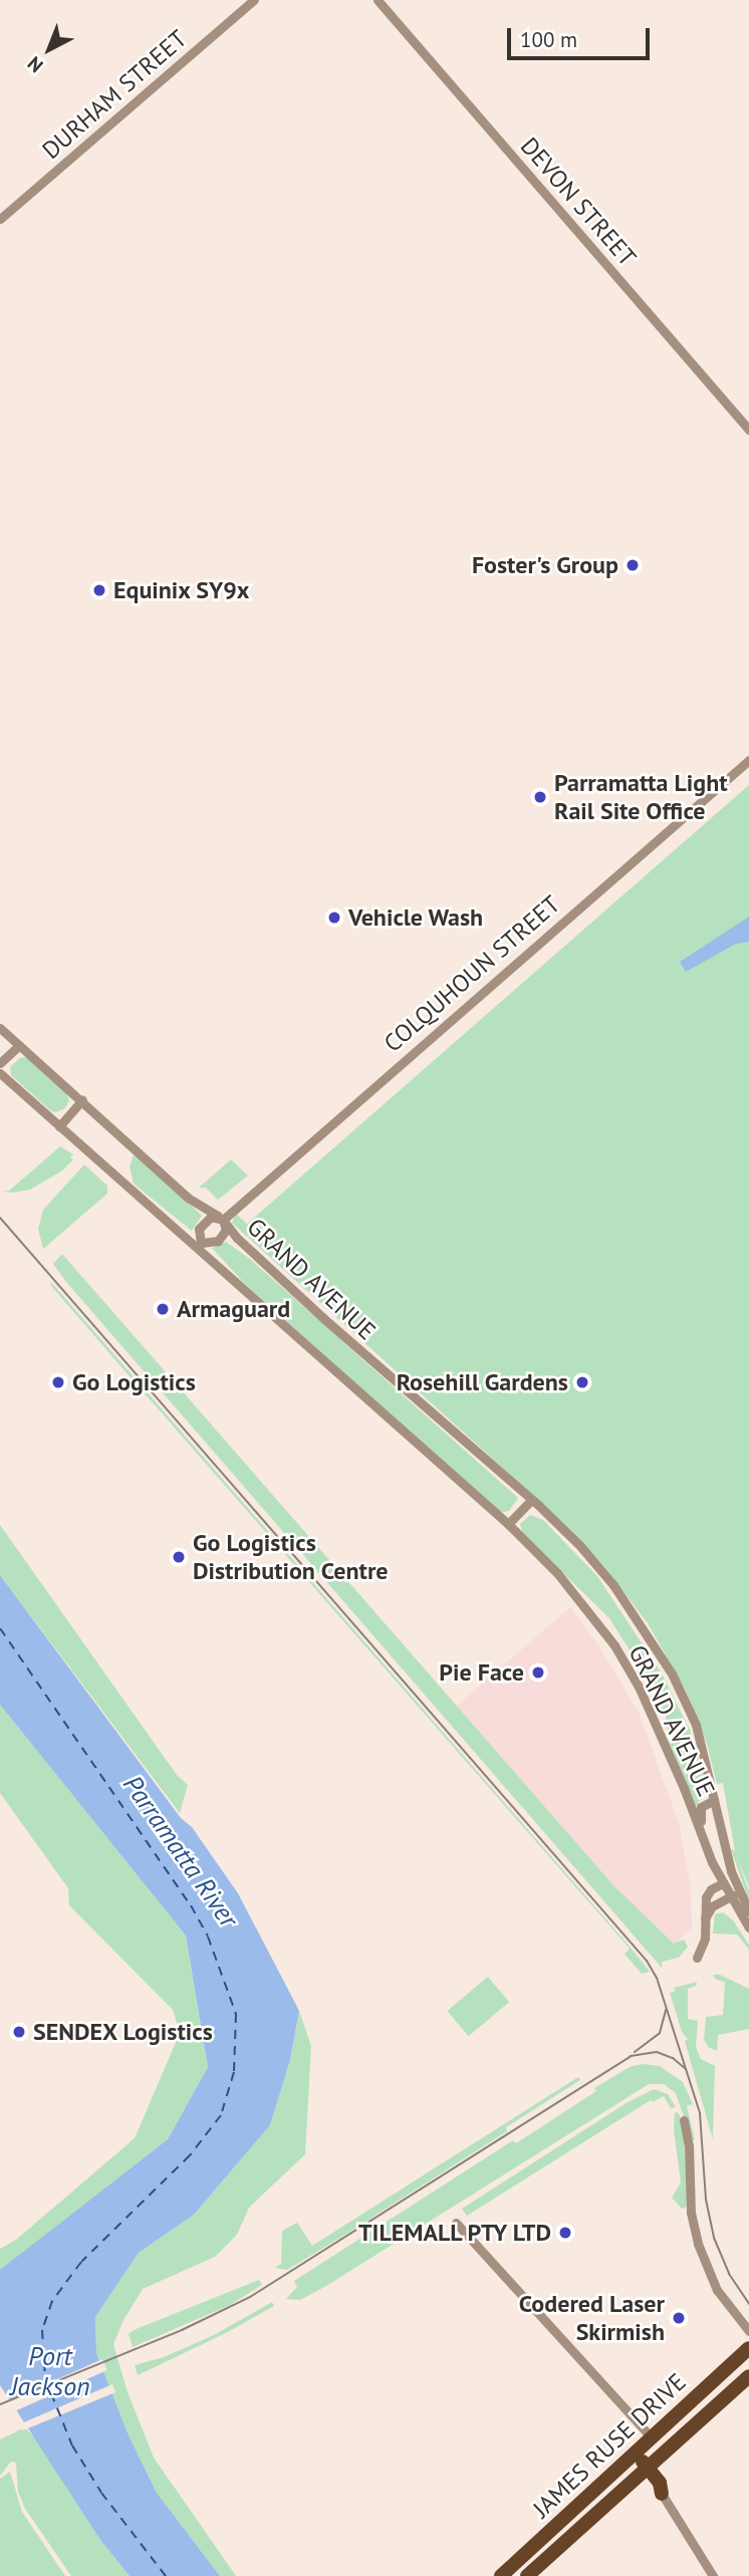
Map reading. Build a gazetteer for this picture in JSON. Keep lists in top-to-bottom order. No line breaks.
{"streets":{"main road":["JAMES RUSE DRIVE"],"street":["DURHAM STREET","DEVON STREET","COLQUHOUN STREET","GRAND AVENUE"]},"crossings":[["COLQUHOUN STREET","GRAND AVENUE"]],"water":["Parramatta River","Port Jackson"],"places":["Foster's Group","Equinix SY9x","Parramatta Light Rail Site Office","Vehicle Wash","Armaguard","Go Logistics","Rosehill Gardens","Go Logistics Distribution Centre","Pie Face","SENDEX Logistics","TILEMALL PTY LTD","Codered Laser Skirmish"],"scale_bar":"100 m","north":"bottom left"}
